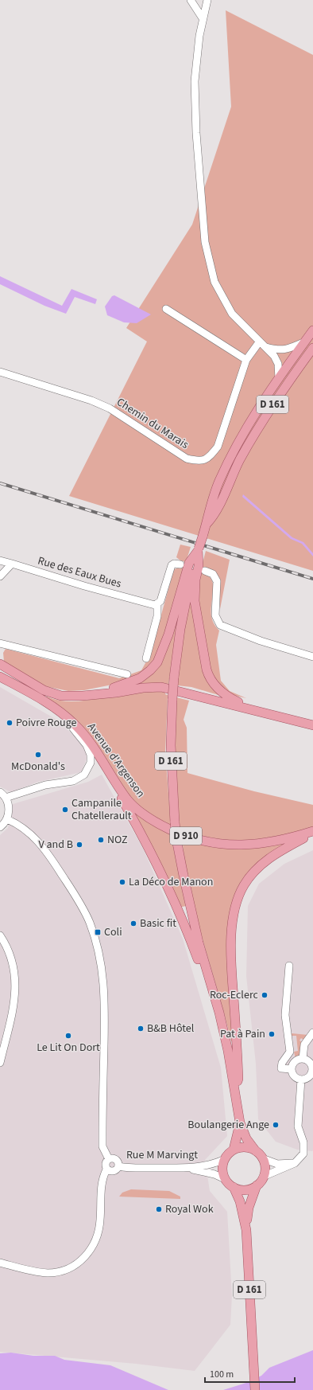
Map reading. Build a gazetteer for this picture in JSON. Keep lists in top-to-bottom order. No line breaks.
{"streets":{"main road":["D 161","Avenue d'Argenson","D 910"],"street":["Chemin du Marais","Rue des Eaux Bues","Rue M Marvingt"]},"crossings":[["D 161","Rue M Marvingt"]],"places":{"other":["Poivre Rouge","McDonald's","Campanile Chatellerault","NOZ","V and B","La Déco de Manon","Basic fit","Roc-Eclerc","B&B Hôtel","Pat à Pain","Le Lit On Dort","Boulangerie Ange","Royal Wok"],"transit":["Coli"]},"scale_bar":"100 m"}
